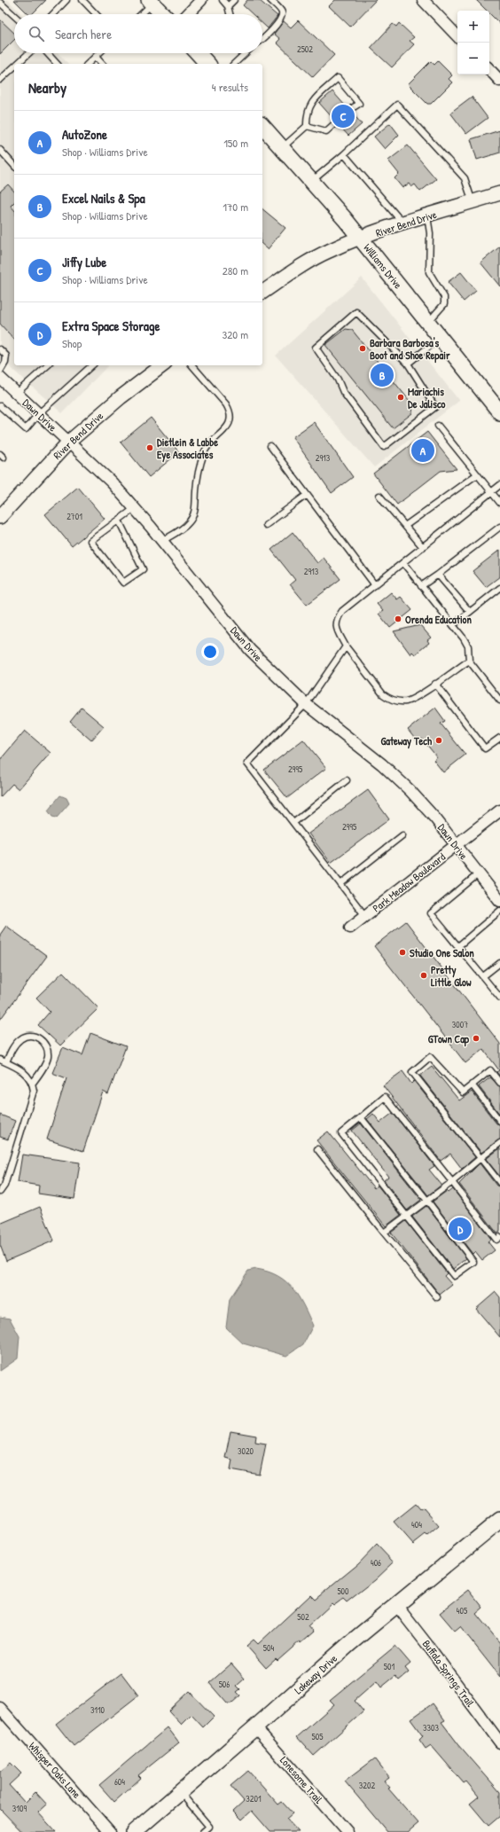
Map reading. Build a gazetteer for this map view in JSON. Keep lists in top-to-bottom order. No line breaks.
{"streets":{"main road":["Williams Drive","Lakeway Drive"],"street":["River Bend Drive","Dawn Drive","Park Meadow Boulevard","Buffalo Springs Trail","Whisper Oaks Lane","Lonesome Trail"]},"crossings":[["River Bend Drive","Williams Drive"],["River Bend Drive","Dawn Drive"],["Dawn Drive","Park Meadow Boulevard"],["Buffalo Springs Trail","Lakeway Drive"],["Lakeway Drive","Lonesome Trail"]],"places":["Barbara Barbosa's Boot and Shoe Repair","Mariachis De Jalisco","Dietlein & Labbe Eye Associates","Orenda Education","Gateway Tech","Studio One Salon","Pretty Little Glow","GTown Cap"],"house_numbers":["2502","2913","2701","2913","2995","2995","3007","3020","404","406","500","405","502","504","501","506","3110","3303","505","604","3202","3201","3109"],"page":{"map_buttons":["+","−"],"search":"Search here","heading":["Nearby","4 results"],"pins":["C","B","A","D"],"list":[{"mark":"A","name":"AutoZone","note":"Shop · Williams Drive","value":"150 m"},{"mark":"B","name":"Excel Nails & Spa","note":"Shop · Williams Drive","value":"170 m"},{"mark":"C","name":"Jiffy Lube","note":"Shop · Williams Drive","value":"280 m"},{"mark":"D","name":"Extra Space Storage","note":"Shop","value":"320 m"}]}}
